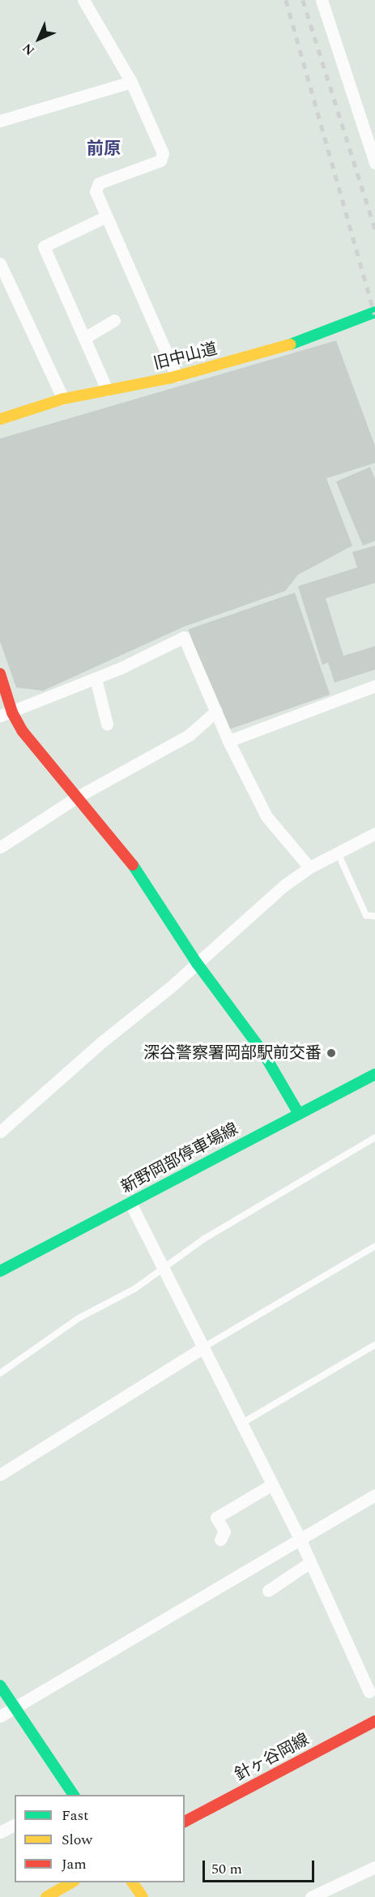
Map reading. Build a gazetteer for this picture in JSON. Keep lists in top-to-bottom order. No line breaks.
{"streets":{"street":["旧中山道","新野岡部停車場線","針ヶ谷岡線"]},"districts":["前原"],"places":["深谷警察署岡部駅前交番"],"legend":["Fast","Slow","Jam"],"scale_bar":"50 m","north":"bottom left"}
